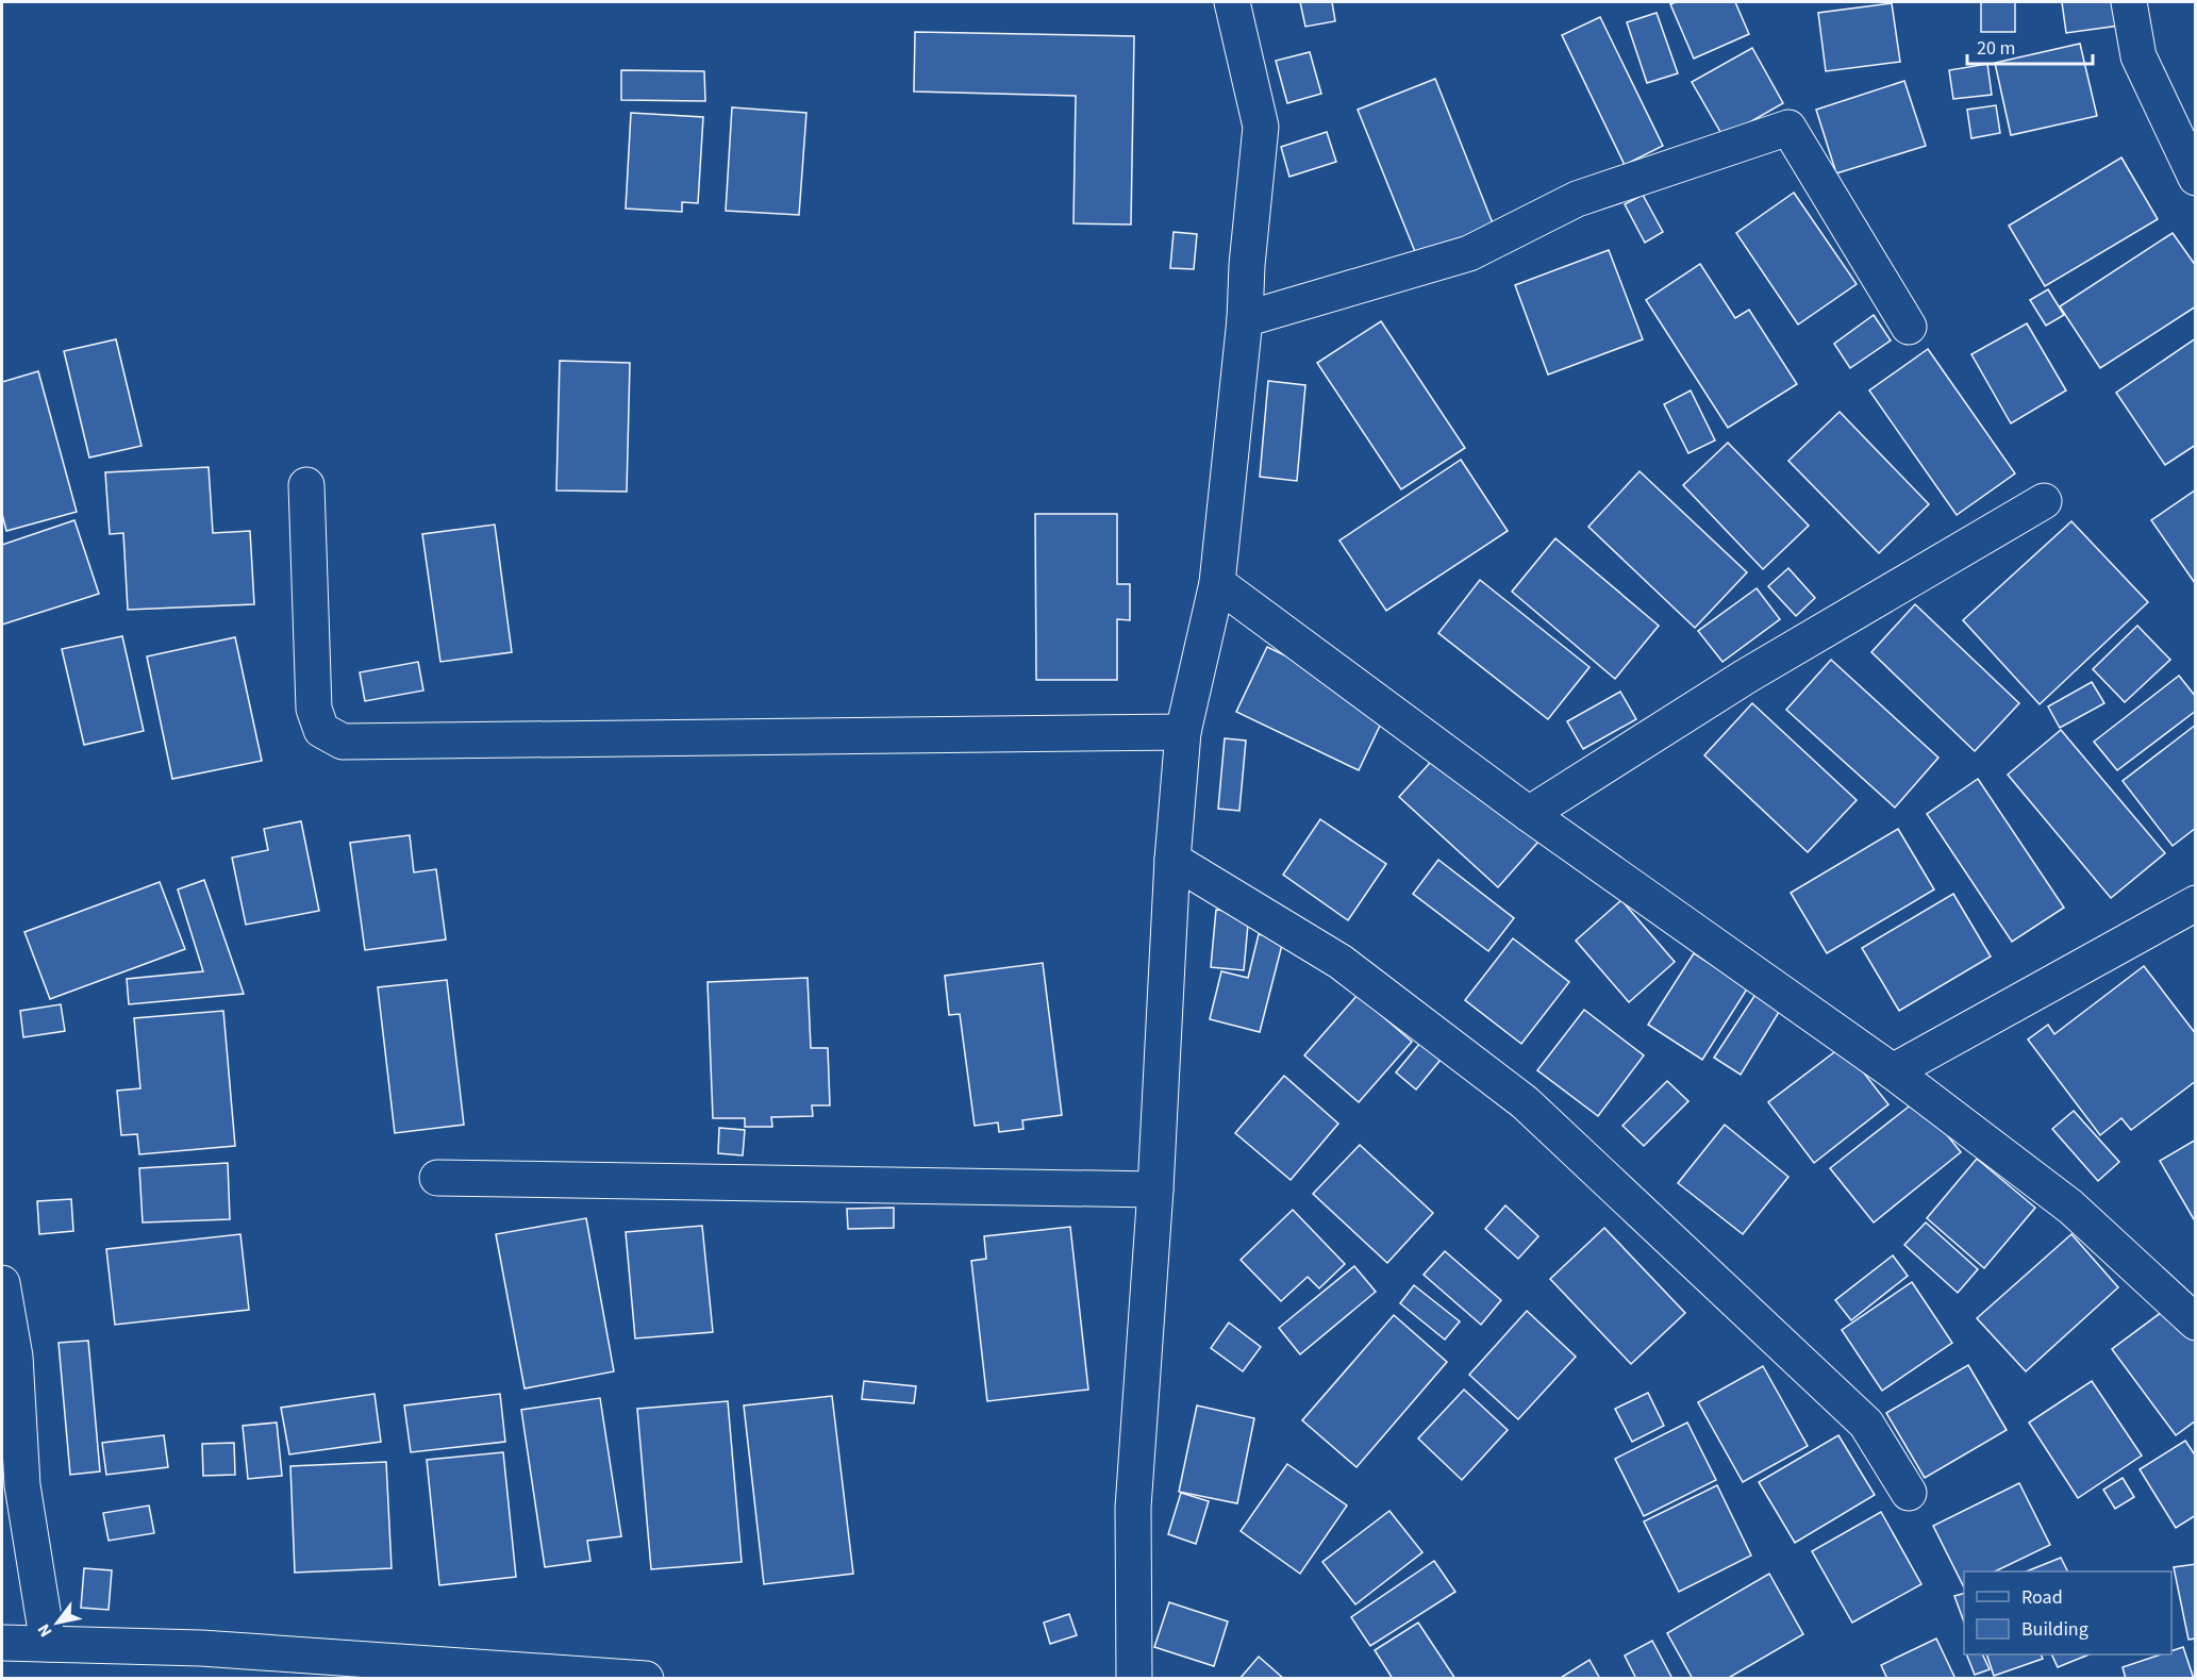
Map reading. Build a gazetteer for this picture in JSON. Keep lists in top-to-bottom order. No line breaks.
{"legend":["Road","Building"],"scale_bar":"20 m","north":"bottom left"}
